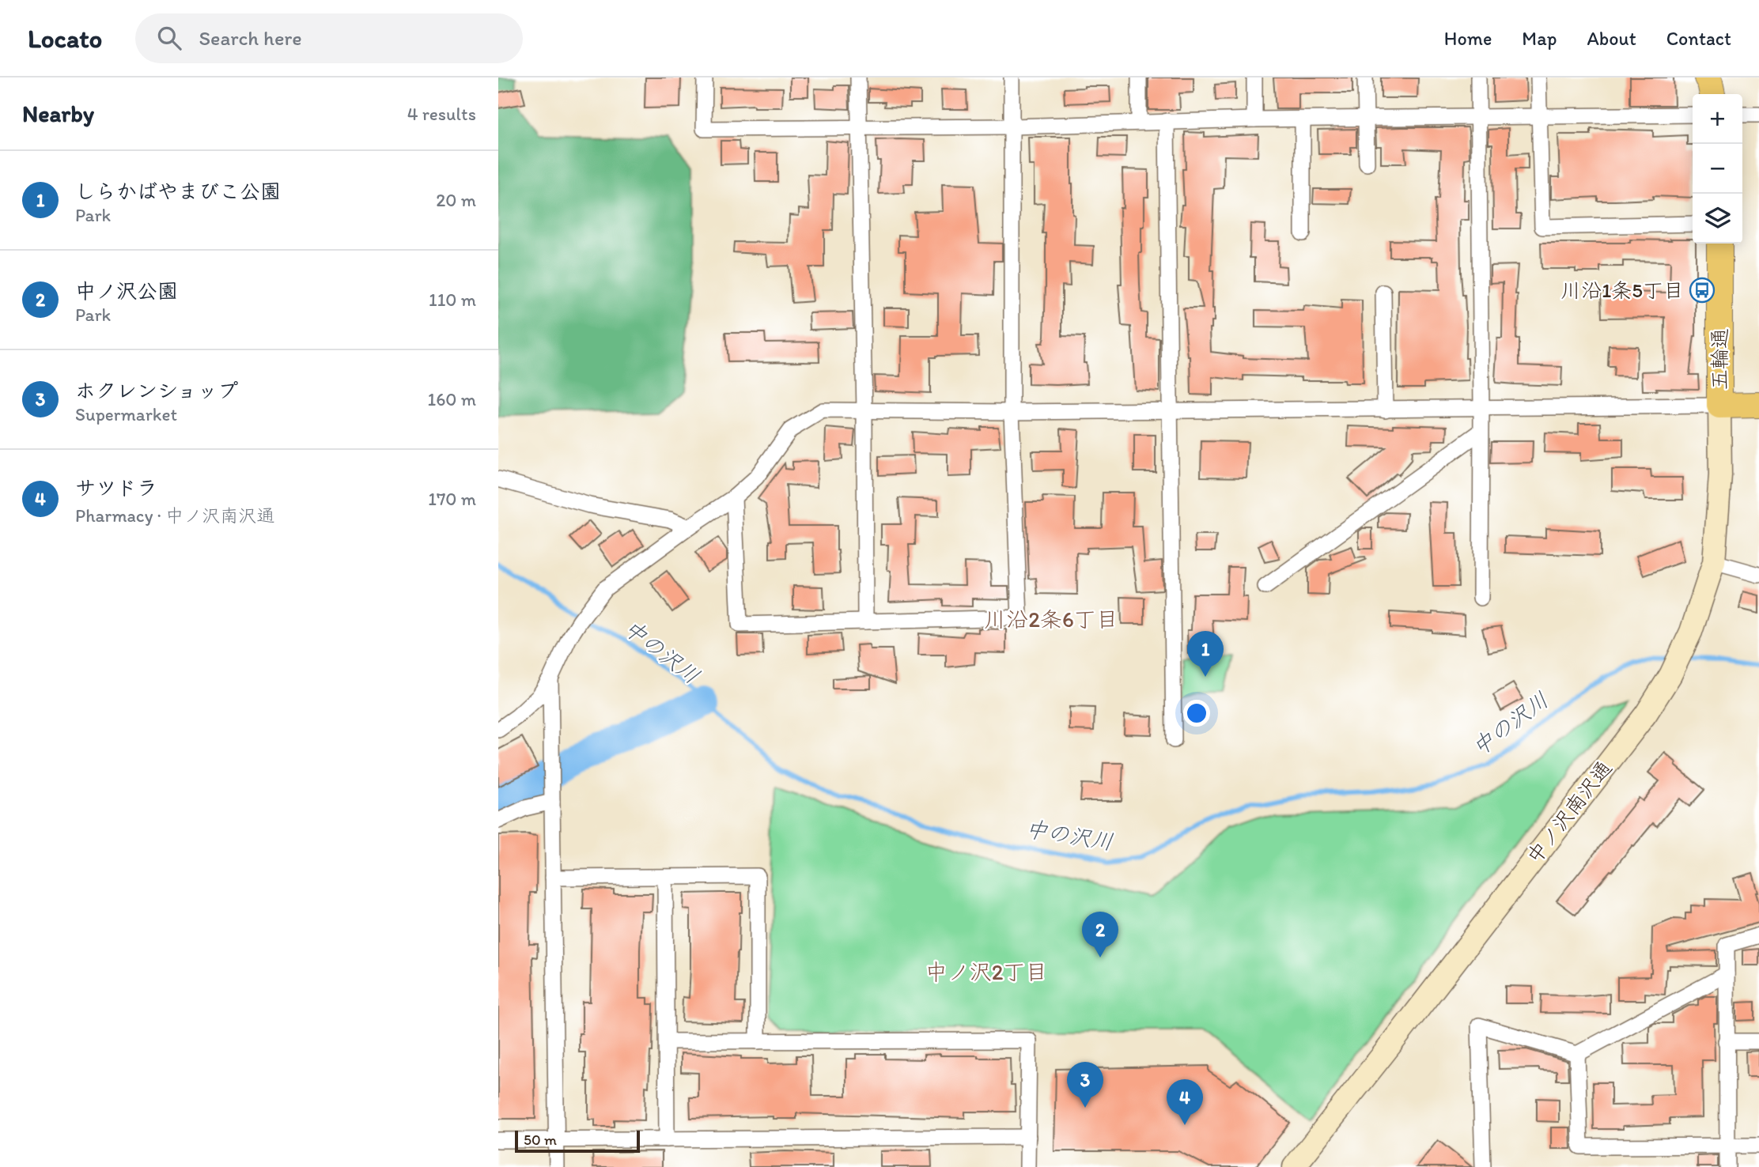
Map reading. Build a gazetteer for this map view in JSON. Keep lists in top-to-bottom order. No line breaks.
{"streets":{"main road":["五輪通"],"street":["中ノ沢南沢通"]},"crossings":[["五輪通","中ノ沢南沢通"]],"districts":["川沿2条6丁目","中ノ沢2丁目"],"water":["中の沢川"],"places":{"bus stop":["川沿1条5丁目"]},"scale_bar":"50 m","page":{"header":"Locato","search":"Search here","nav":["Home","Map","About","Contact"],"heading":["Nearby","4 results"],"map_buttons":["+","−"],"list":[{"mark":"1","name":"しらかばやまびこ公園","note":"Park","value":"20 m"},{"mark":"2","name":"中ノ沢公園","note":"Park","value":"110 m"},{"mark":"3","name":"ホクレンショップ","note":"Supermarket","value":"160 m"},{"mark":"4","name":"サツドラ","note":"Pharmacy · 中ノ沢南沢通","value":"170 m"}],"pins":["1","2","3","4"],"scale":"50 m"}}
